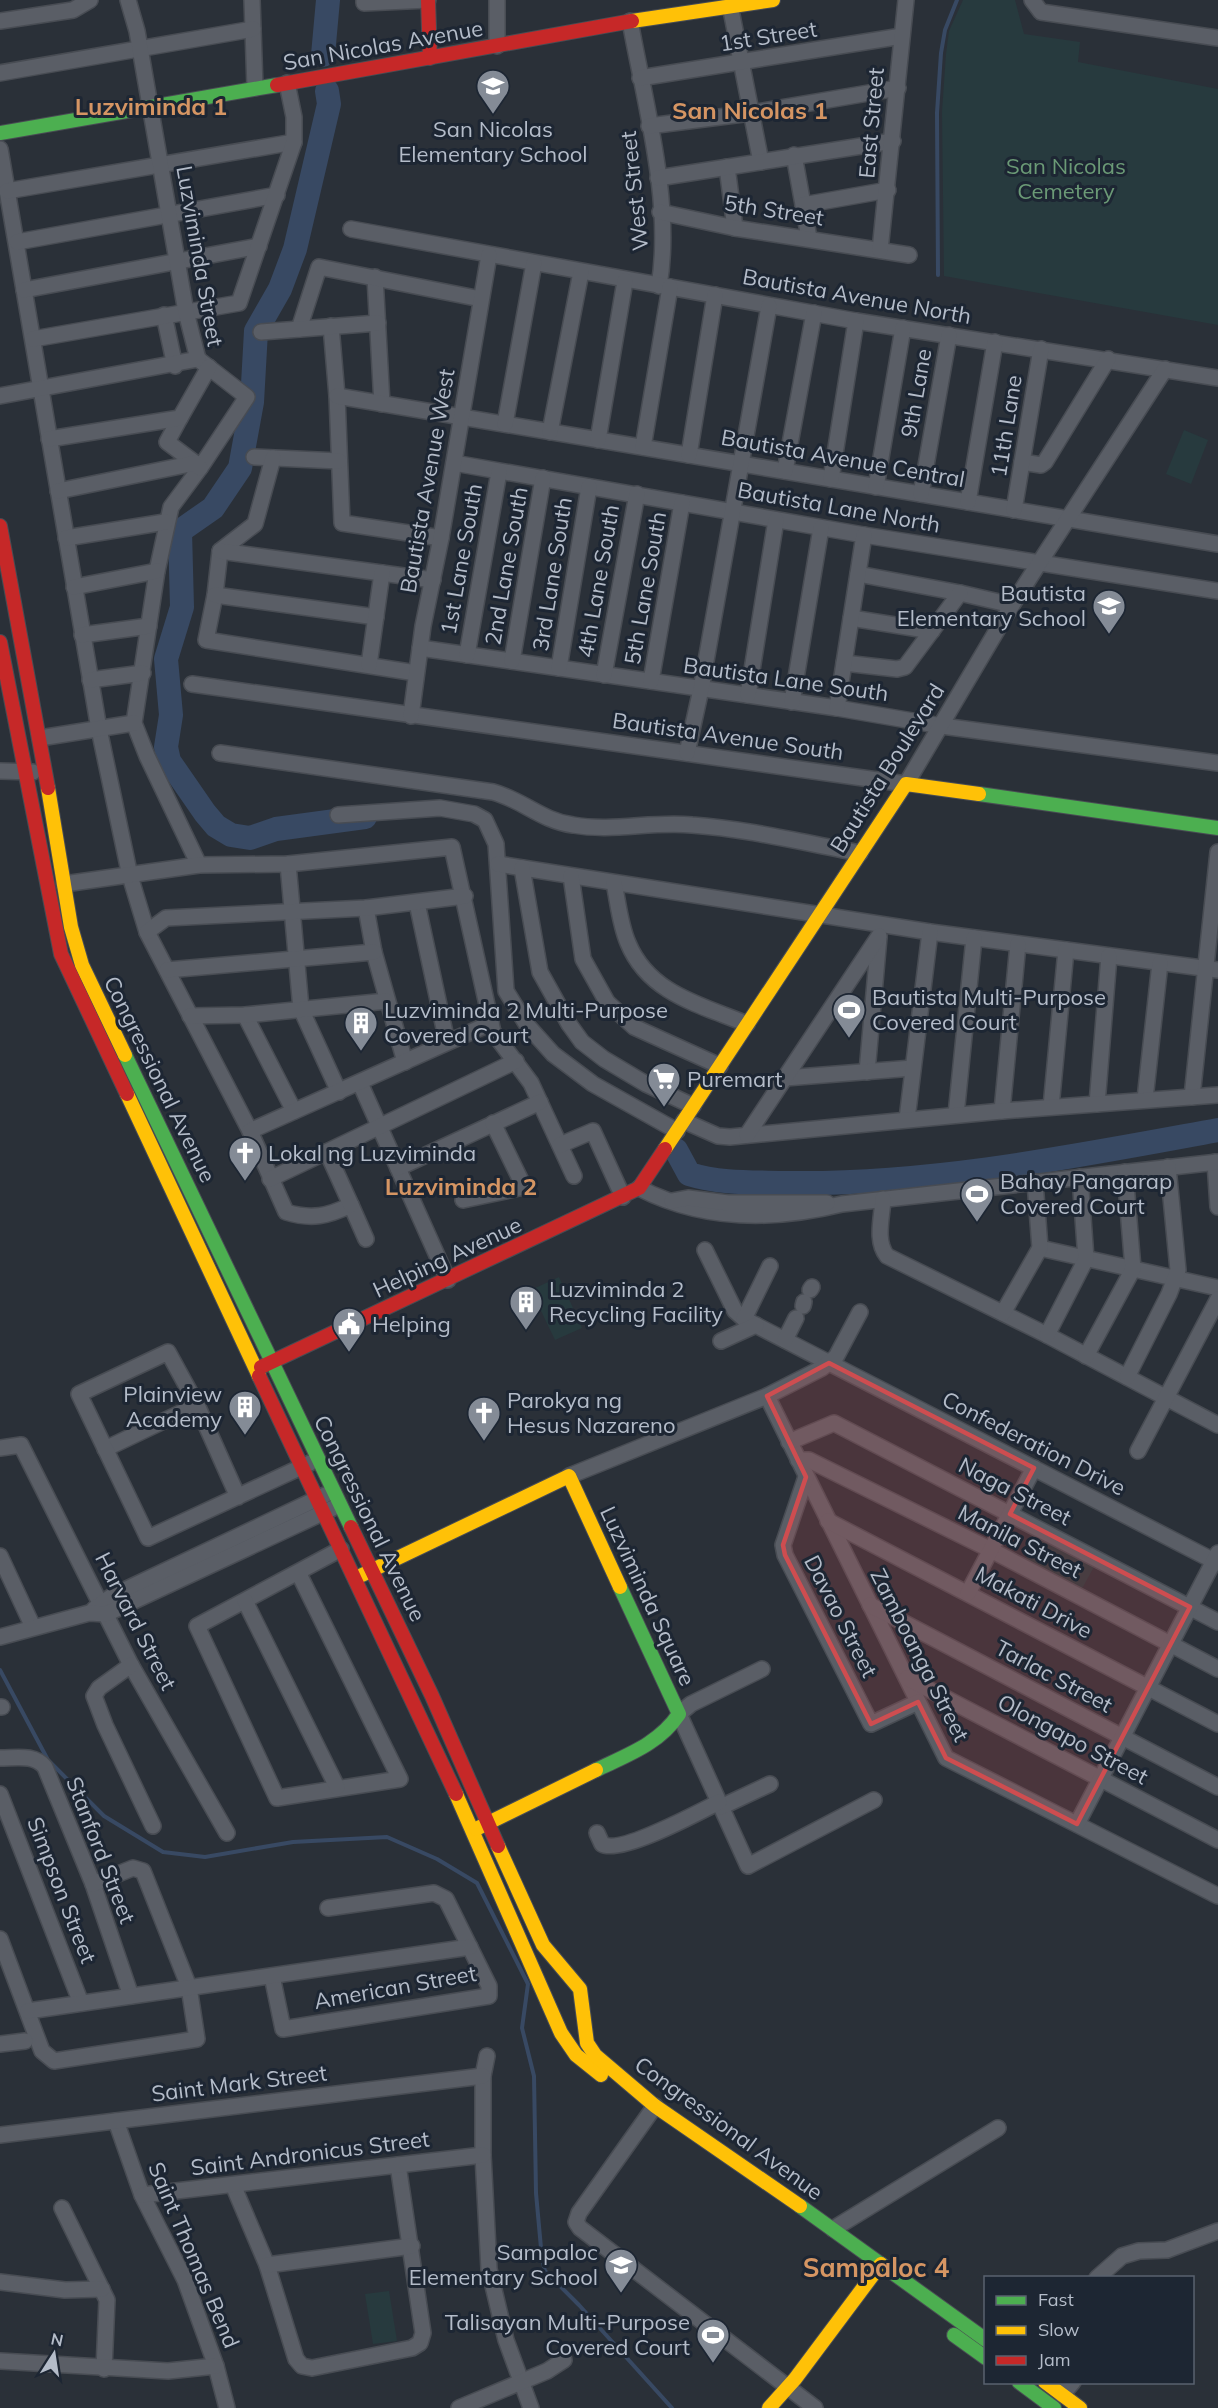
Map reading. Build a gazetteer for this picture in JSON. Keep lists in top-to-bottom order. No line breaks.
{"streets":{"main road":["San Nicolas Avenue","Bautista Avenue South","Bautista Boulevard","Congressional Avenue","Helping Avenue","Luzviminda Square"],"street":["1st Street","East Street","West Street","5th Street","Luzviminda Street","Bautista Avenue North","9th Lane","11th Lane","Bautista Avenue Central","Bautista Avenue West","Bautista Lane North","1st Lane South","2nd Lane South","3rd Lane South","4th Lane South","5th Lane South","Bautista Lane South","Confederation Drive","Naga Street","Manila Street","Makati Drive","Davao Street","Harvard Street","Zamboanga Street","Tarlac Street","Olongapo Street","Stanford Street","Simpson Street","American Street","Saint Mark Street","Saint Andronicus Street","Saint Thomas Bend"]},"crossings":[["1st Street","East Street"],["1st Street","West Street"],["San Nicolas Avenue","West Street"],["San Nicolas Avenue","Luzviminda Street"],["East Street","5th Street"],["West Street","5th Street"],["West Street","Bautista Avenue North"],["West Street","Bautista Avenue Central"],["Bautista Avenue North","9th Lane"],["Bautista Avenue North","11th Lane"],["Bautista Avenue North","Bautista Avenue West"],["Bautista Avenue North","Bautista Boulevard"],["9th Lane","Bautista Avenue Central"],["11th Lane","Bautista Avenue Central"],["Bautista Avenue Central","Bautista Avenue West"],["Bautista Avenue Central","Bautista Boulevard"],["Bautista Avenue West","Bautista Lane North"],["Bautista Avenue West","Bautista Lane South"],["Bautista Avenue West","Bautista Avenue South"],["Bautista Lane North","1st Lane South"],["Bautista Lane North","2nd Lane South"],["Bautista Lane North","3rd Lane South"],["Bautista Lane North","4th Lane South"],["Bautista Lane North","5th Lane South"],["Bautista Lane North","Bautista Boulevard"],["1st Lane South","Bautista Lane South"],["2nd Lane South","Bautista Lane South"],["3rd Lane South","Bautista Lane South"],["4th Lane South","Bautista Lane South"],["5th Lane South","Bautista Lane South"],["Bautista Lane South","Bautista Boulevard"],["Bautista Avenue South","Bautista Boulevard"],["Bautista Boulevard","Helping Avenue"],["Congressional Avenue","Helping Avenue"],["Congressional Avenue","Luzviminda Square"],["Naga Street","Zamboanga Street"],["Manila Street","Zamboanga Street"],["Makati Drive","Zamboanga Street"],["Davao Street","Zamboanga Street"],["Zamboanga Street","Tarlac Street"],["Zamboanga Street","Olongapo Street"],["Saint Mark Street","Saint Thomas Bend"],["Saint Andronicus Street","Saint Thomas Bend"]],"districts":["Luzviminda 1","San Nicolas 1","Luzviminda 2","Sampaloc 4"],"parks":["San Nicolas Cemetery"],"places":{"school or university":["San Nicolas Elementary School","Bautista Elementary School","Sampaloc Elementary School"],"sports":["Bautista Multi-Purpose Covered Court","Bahay Pangarap Covered Court","Talisayan Multi-Purpose Covered Court"],"building":["Luzviminda 2 Multi-Purpose Covered Court","Luzviminda 2 Recycling Facility","Plainview Academy"],"supermarket":["Puremart"],"church":["Lokal ng Luzviminda","Parokya ng Hesus Nazareno"],"public building":["Helping"]},"legend":["Fast","Slow","Jam"],"north":"top"}
